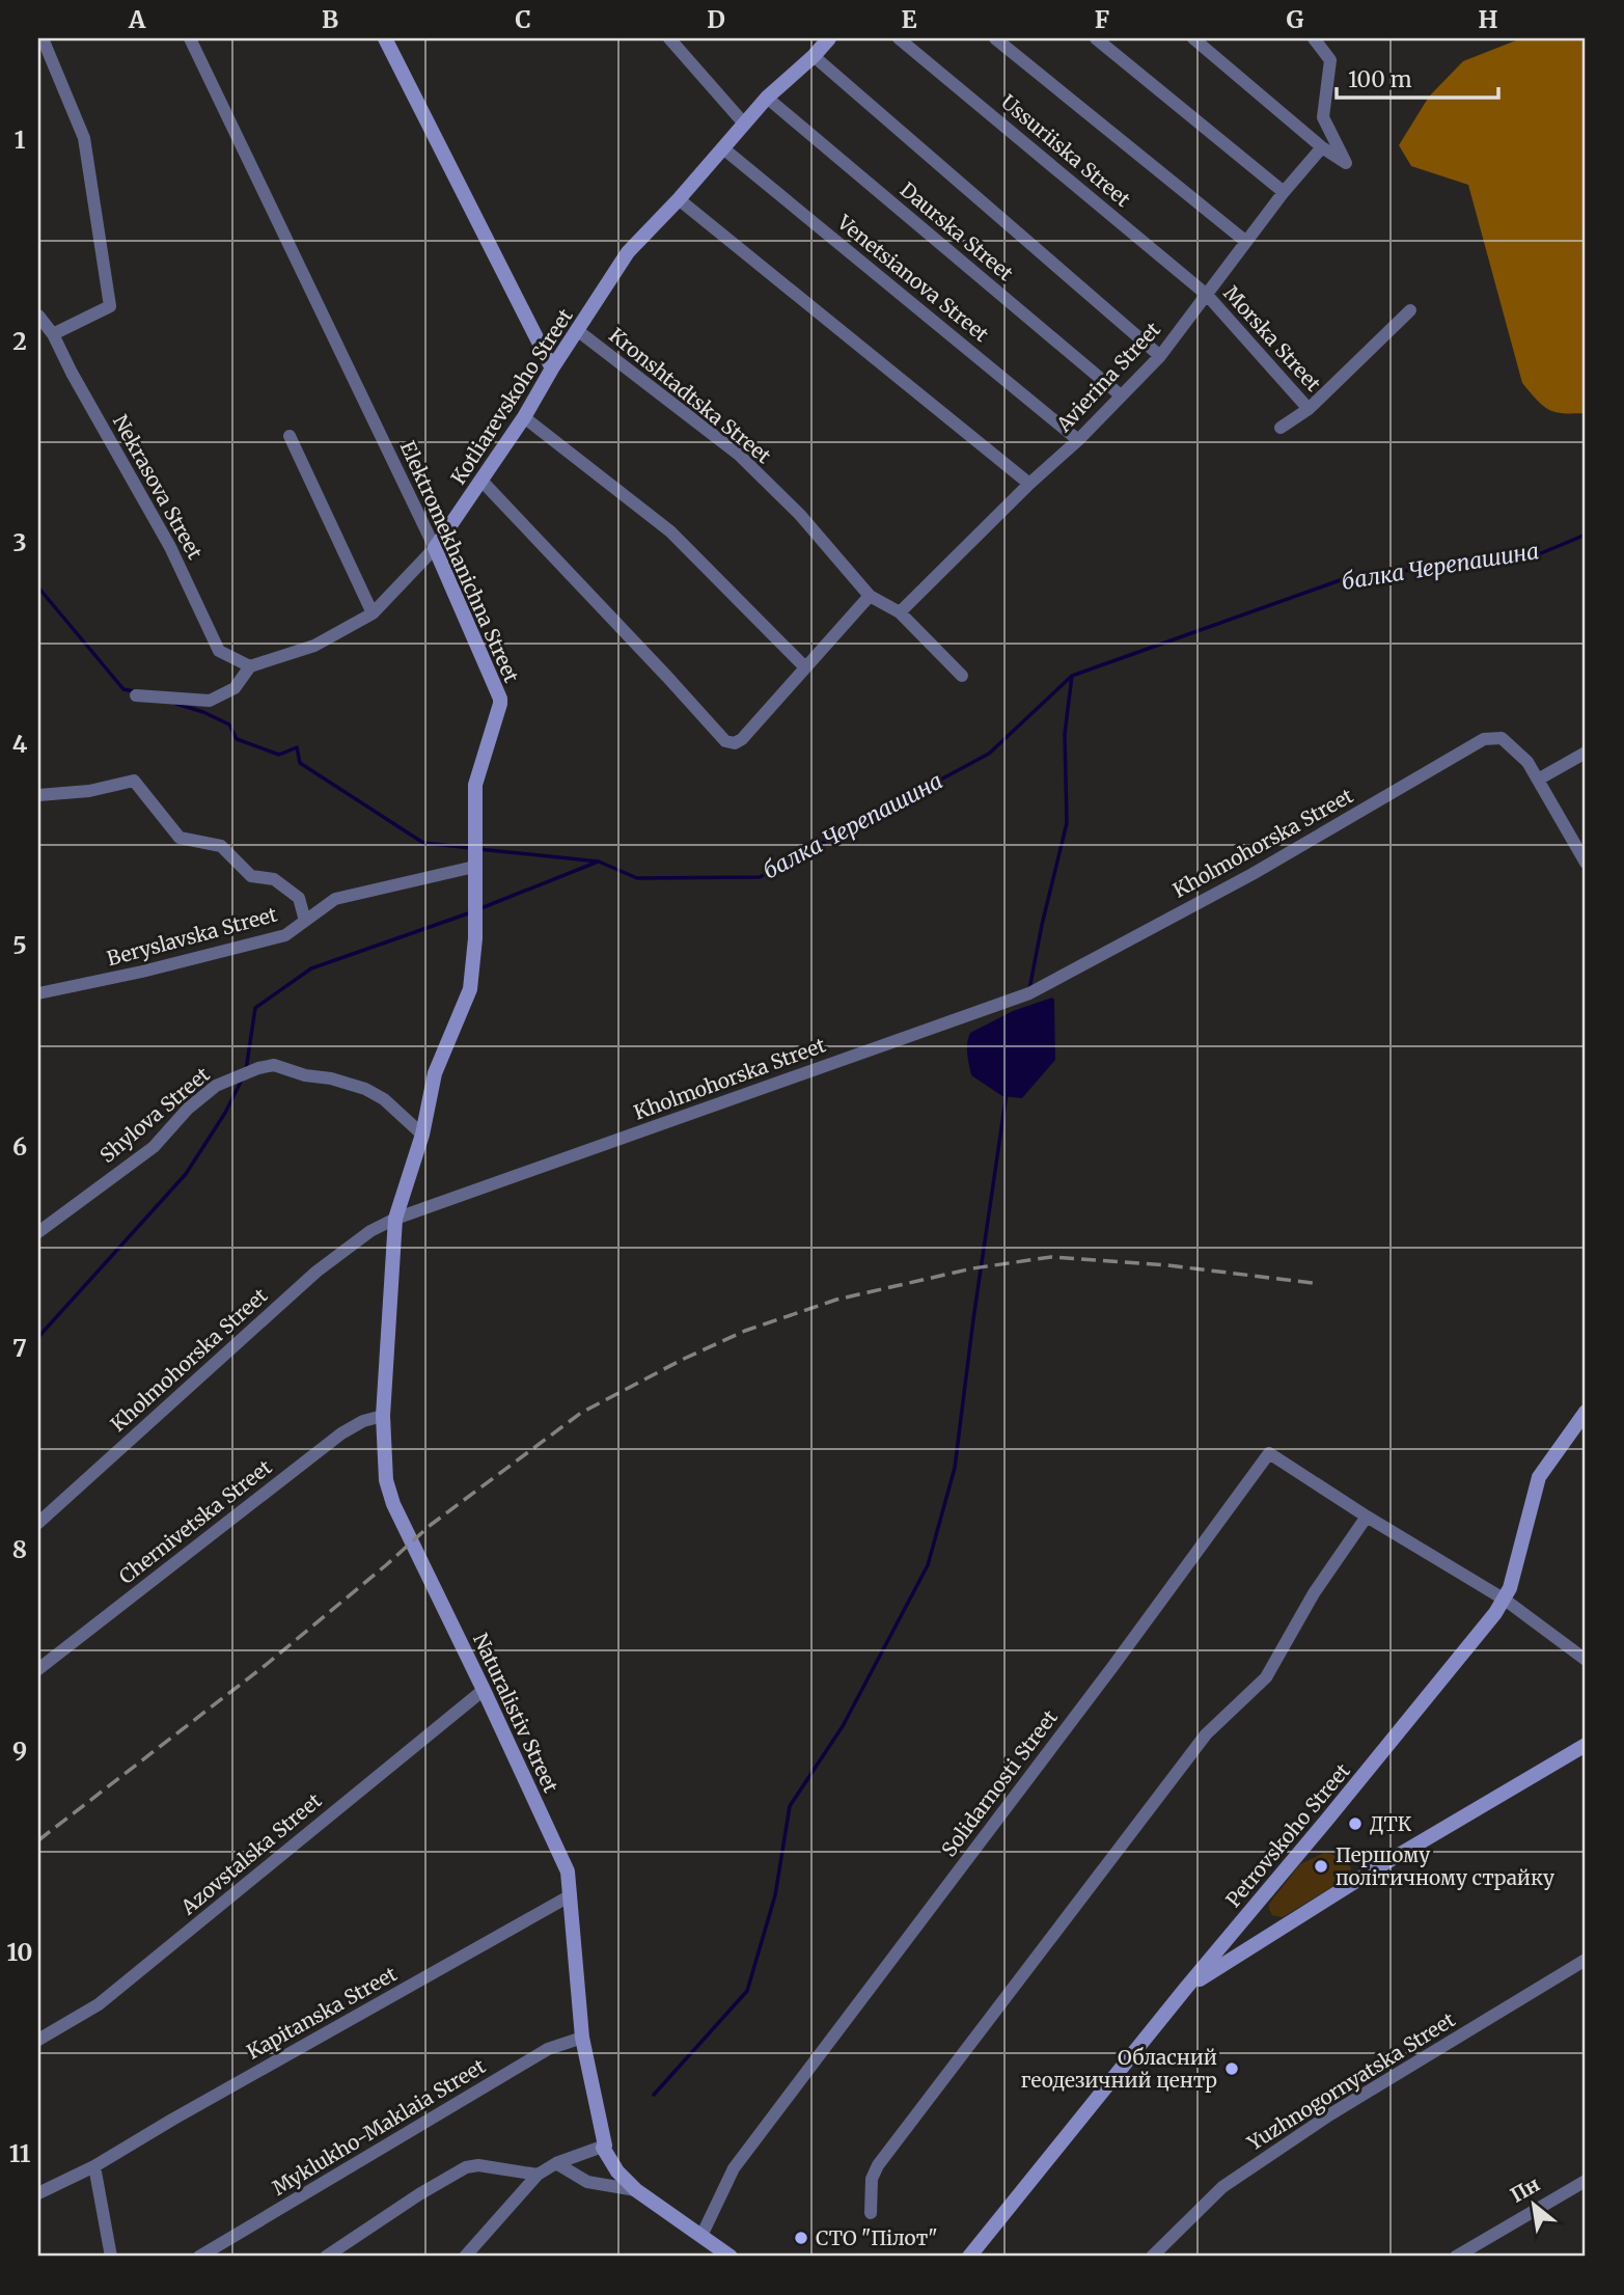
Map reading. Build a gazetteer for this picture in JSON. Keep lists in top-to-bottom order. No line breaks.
{"streets":{"street":["Ussuriiska Street","Daurska Street","Venetsianova Street","Morska Street","Avierina Street","Kronshtadtska Street","Kotliarevskoho Street","Nekrasova Street","Elektromekhanichna Street","Kholmohorska Street","Beryslavska Street","Shylova Street","Chernivetska Street","Naturalistiv Street","Solidarnosti Street","Petrovskoho Street","Azovstalska Street","Kapitanska Street","Yuzhnogornyatska Street","Myklukho-Maklaia Street"]},"crossings":[["Ussuriiska Street","Morska Street"],["Ussuriiska Street","Avierina Street"],["Daurska Street","Avierina Street"],["Daurska Street","Kotliarevskoho Street"],["Venetsianova Street","Avierina Street"],["Venetsianova Street","Kotliarevskoho Street"],["Morska Street","Avierina Street"],["Avierina Street","Kronshtadtska Street"],["Kronshtadtska Street","Kotliarevskoho Street"],["Kotliarevskoho Street","Nekrasova Street"],["Kotliarevskoho Street","Elektromekhanichna Street"],["Elektromekhanichna Street","Beryslavska Street"],["Elektromekhanichna Street","Shylova Street"],["Elektromekhanichna Street","Naturalistiv Street"],["Kholmohorska Street","Naturalistiv Street"],["Shylova Street","Naturalistiv Street"],["Chernivetska Street","Naturalistiv Street"],["Naturalistiv Street","Solidarnosti Street"],["Naturalistiv Street","Azovstalska Street"],["Naturalistiv Street","Kapitanska Street"],["Naturalistiv Street","Myklukho-Maklaia Street"],["Solidarnosti Street","Petrovskoho Street"]],"water":["балка Черепашина"],"places":["ДТК","Першому політичному страйку","Обласний геодезичний центр","СТО \"Пілот\""],"scale_bar":"100 m","north":"top left","grid":{"columns":["A","B","C","D","E","F","G","H"],"rows":["1","2","3","4","5","6","7","8","9","10","11"]}}
